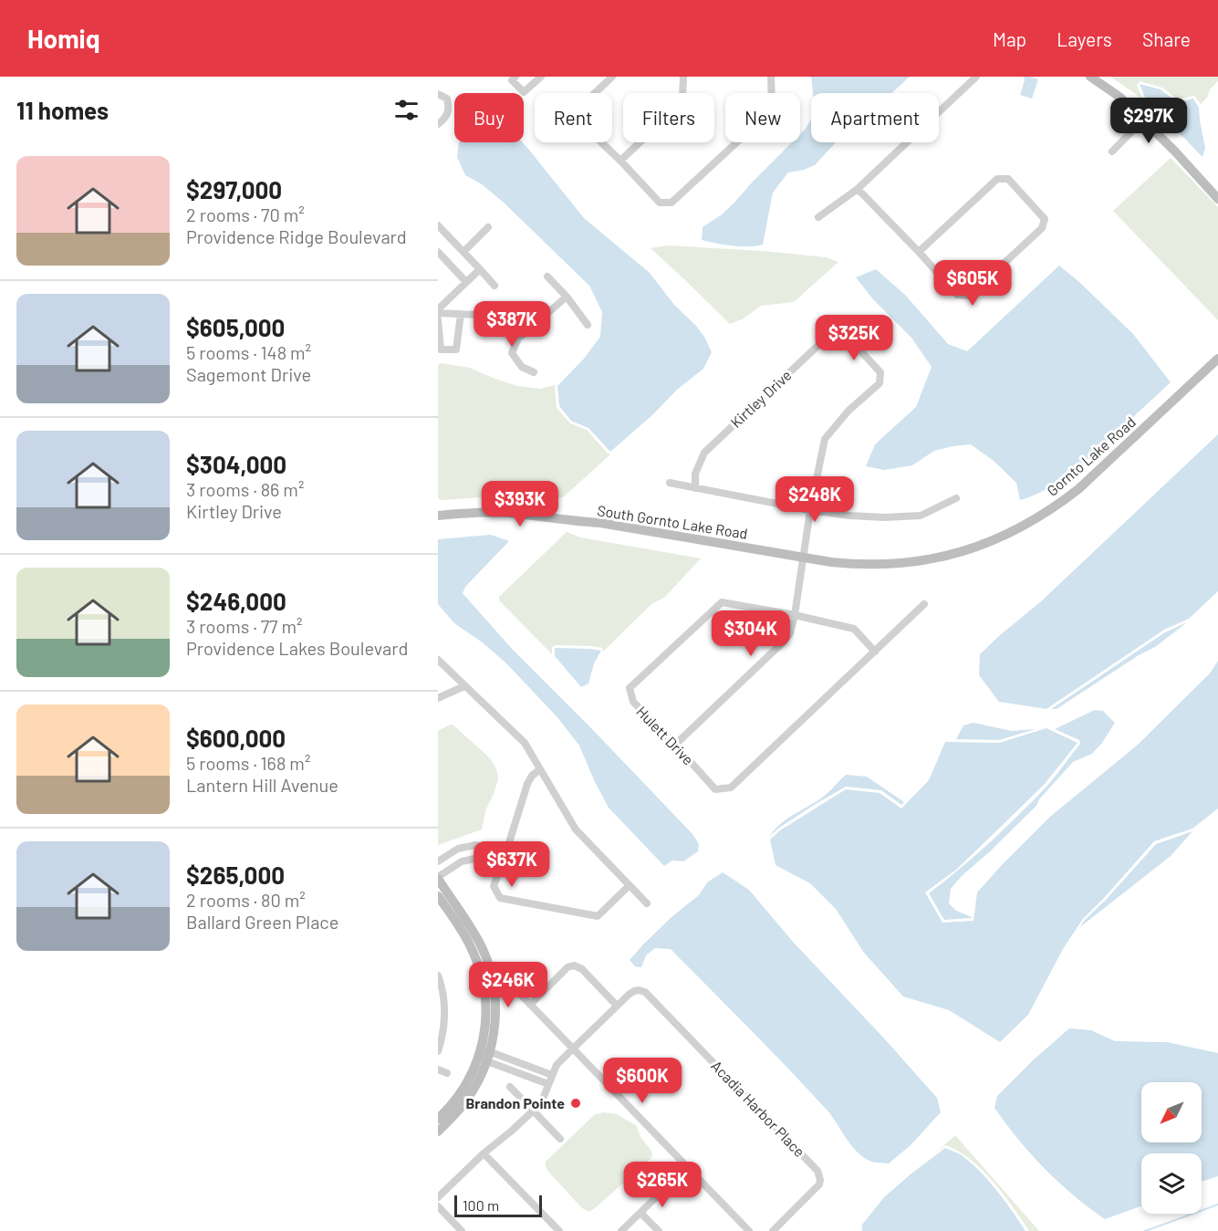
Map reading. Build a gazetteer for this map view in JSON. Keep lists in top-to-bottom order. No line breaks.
{"streets":{"street":["Kirtley Drive","Gornto Lake Road","South Gornto Lake Road","Hulett Drive","Acadia Harbor Place"]},"crossings":[["Kirtley Drive","Gornto Lake Road"],["Kirtley Drive","South Gornto Lake Road"],["Kirtley Drive","Hulett Drive"],["Gornto Lake Road","South Gornto Lake Road"]],"places":["Brandon Pointe"],"scale_bar":"100 m","north":"bottom left","page":{"header":"Homiq","nav":["Map","Layers","Share"],"heading":"11 homes","chip":["Buy","Rent","Filters","New","Apartment"],"price":["$297K","$605K","$387K","$325K","$248K","$393K","$304K","$637K","$246K","$600K","$265K"],"list":[{"name":"$297,000","note":"2 rooms · 70 m² · Providence Ridge Boulevard"},{"name":"$605,000","note":"5 rooms · 148 m² · Sagemont Drive"},{"name":"$304,000","note":"3 rooms · 86 m² · Kirtley Drive"},{"name":"$246,000","note":"3 rooms · 77 m² · Providence Lakes Boulevard"},{"name":"$600,000","note":"5 rooms · 168 m² · Lantern Hill Avenue"},{"name":"$265,000","note":"2 rooms · 80 m² · Ballard Green Place"}],"scale":"100 m"}}
